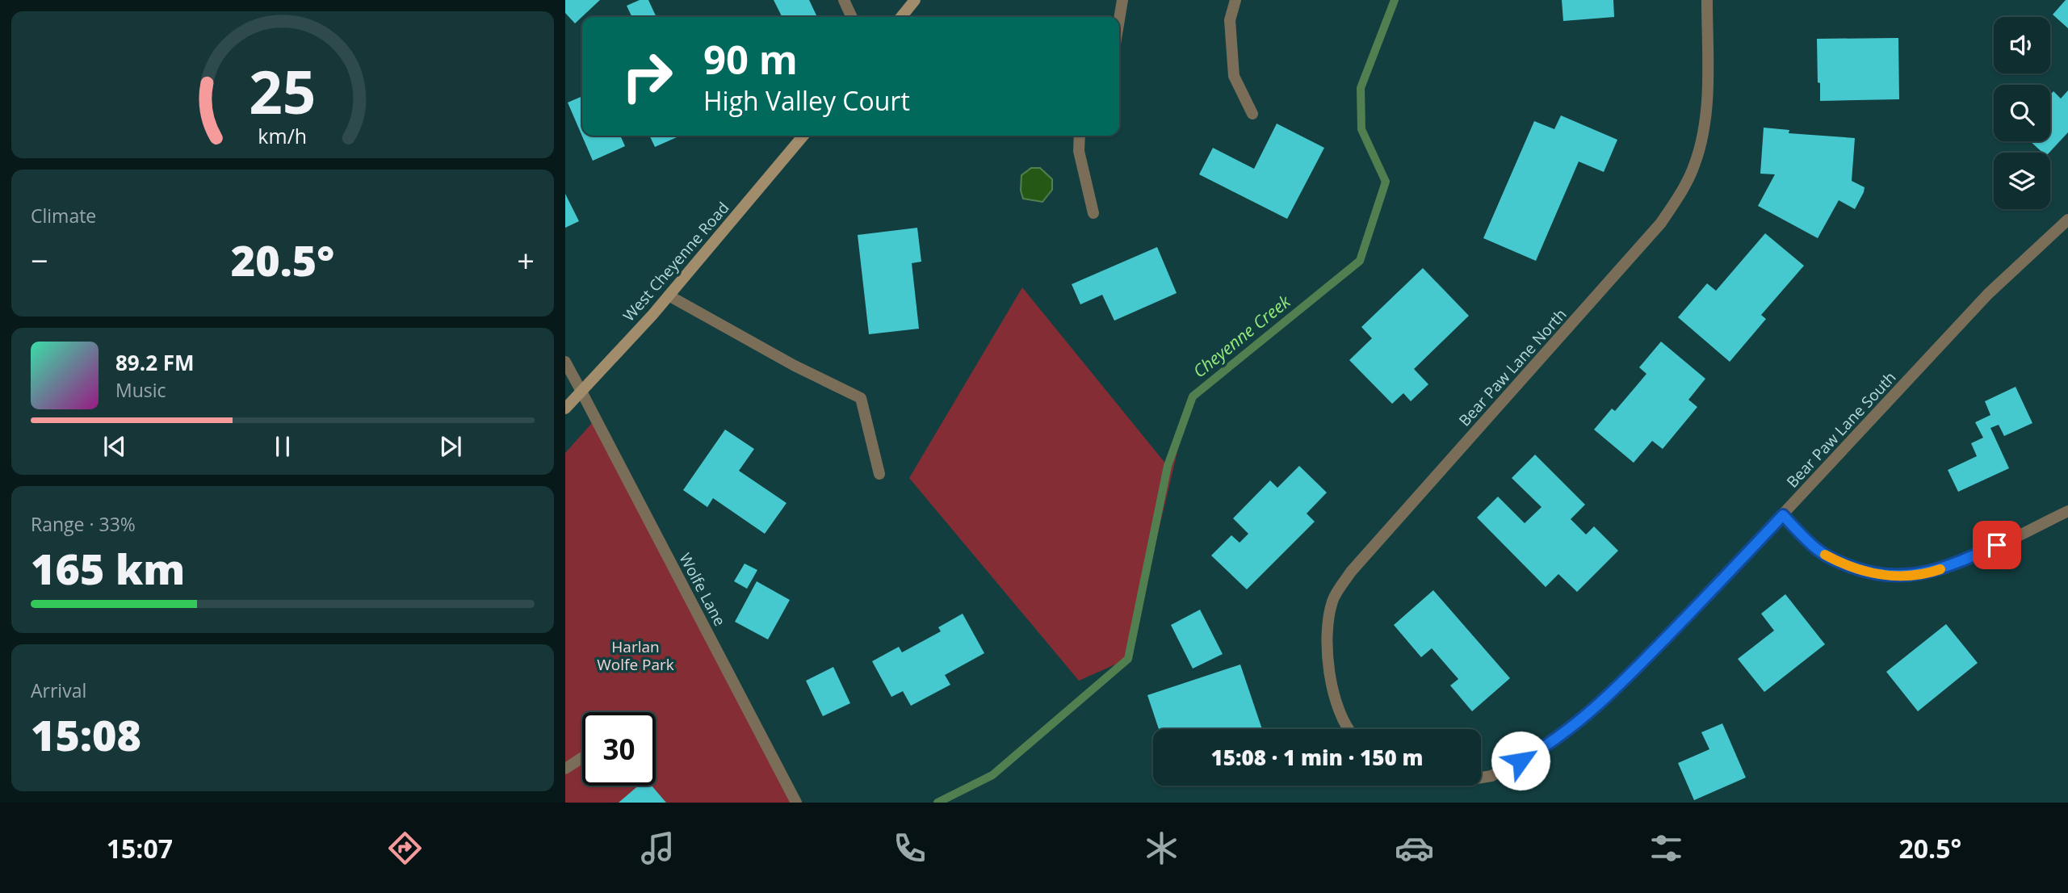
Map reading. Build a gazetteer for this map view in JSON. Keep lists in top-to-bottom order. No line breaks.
{"streets":{"main road":["West Cheyenne Road"],"street":["Bear Paw Lane North","Bear Paw Lane South","Wolfe Lane"]},"crossings":[["West Cheyenne Road","Wolfe Lane"]],"water":["Cheyenne Creek"],"parks":["Harlan Wolfe Park"],"page":{"turn":["90 m","High Valley Court"],"tile":["Climate",["Range · 33%","165 km"],["Arrival","15:08"]],"heat":["−","20.5°","+"],"song":["89.2 FM","Music"],"limit":"30","trip":"15:08 · 1 min · 150 m","tabs":["15:07","20.5°"],"gauge":["25","km/h"]}}
